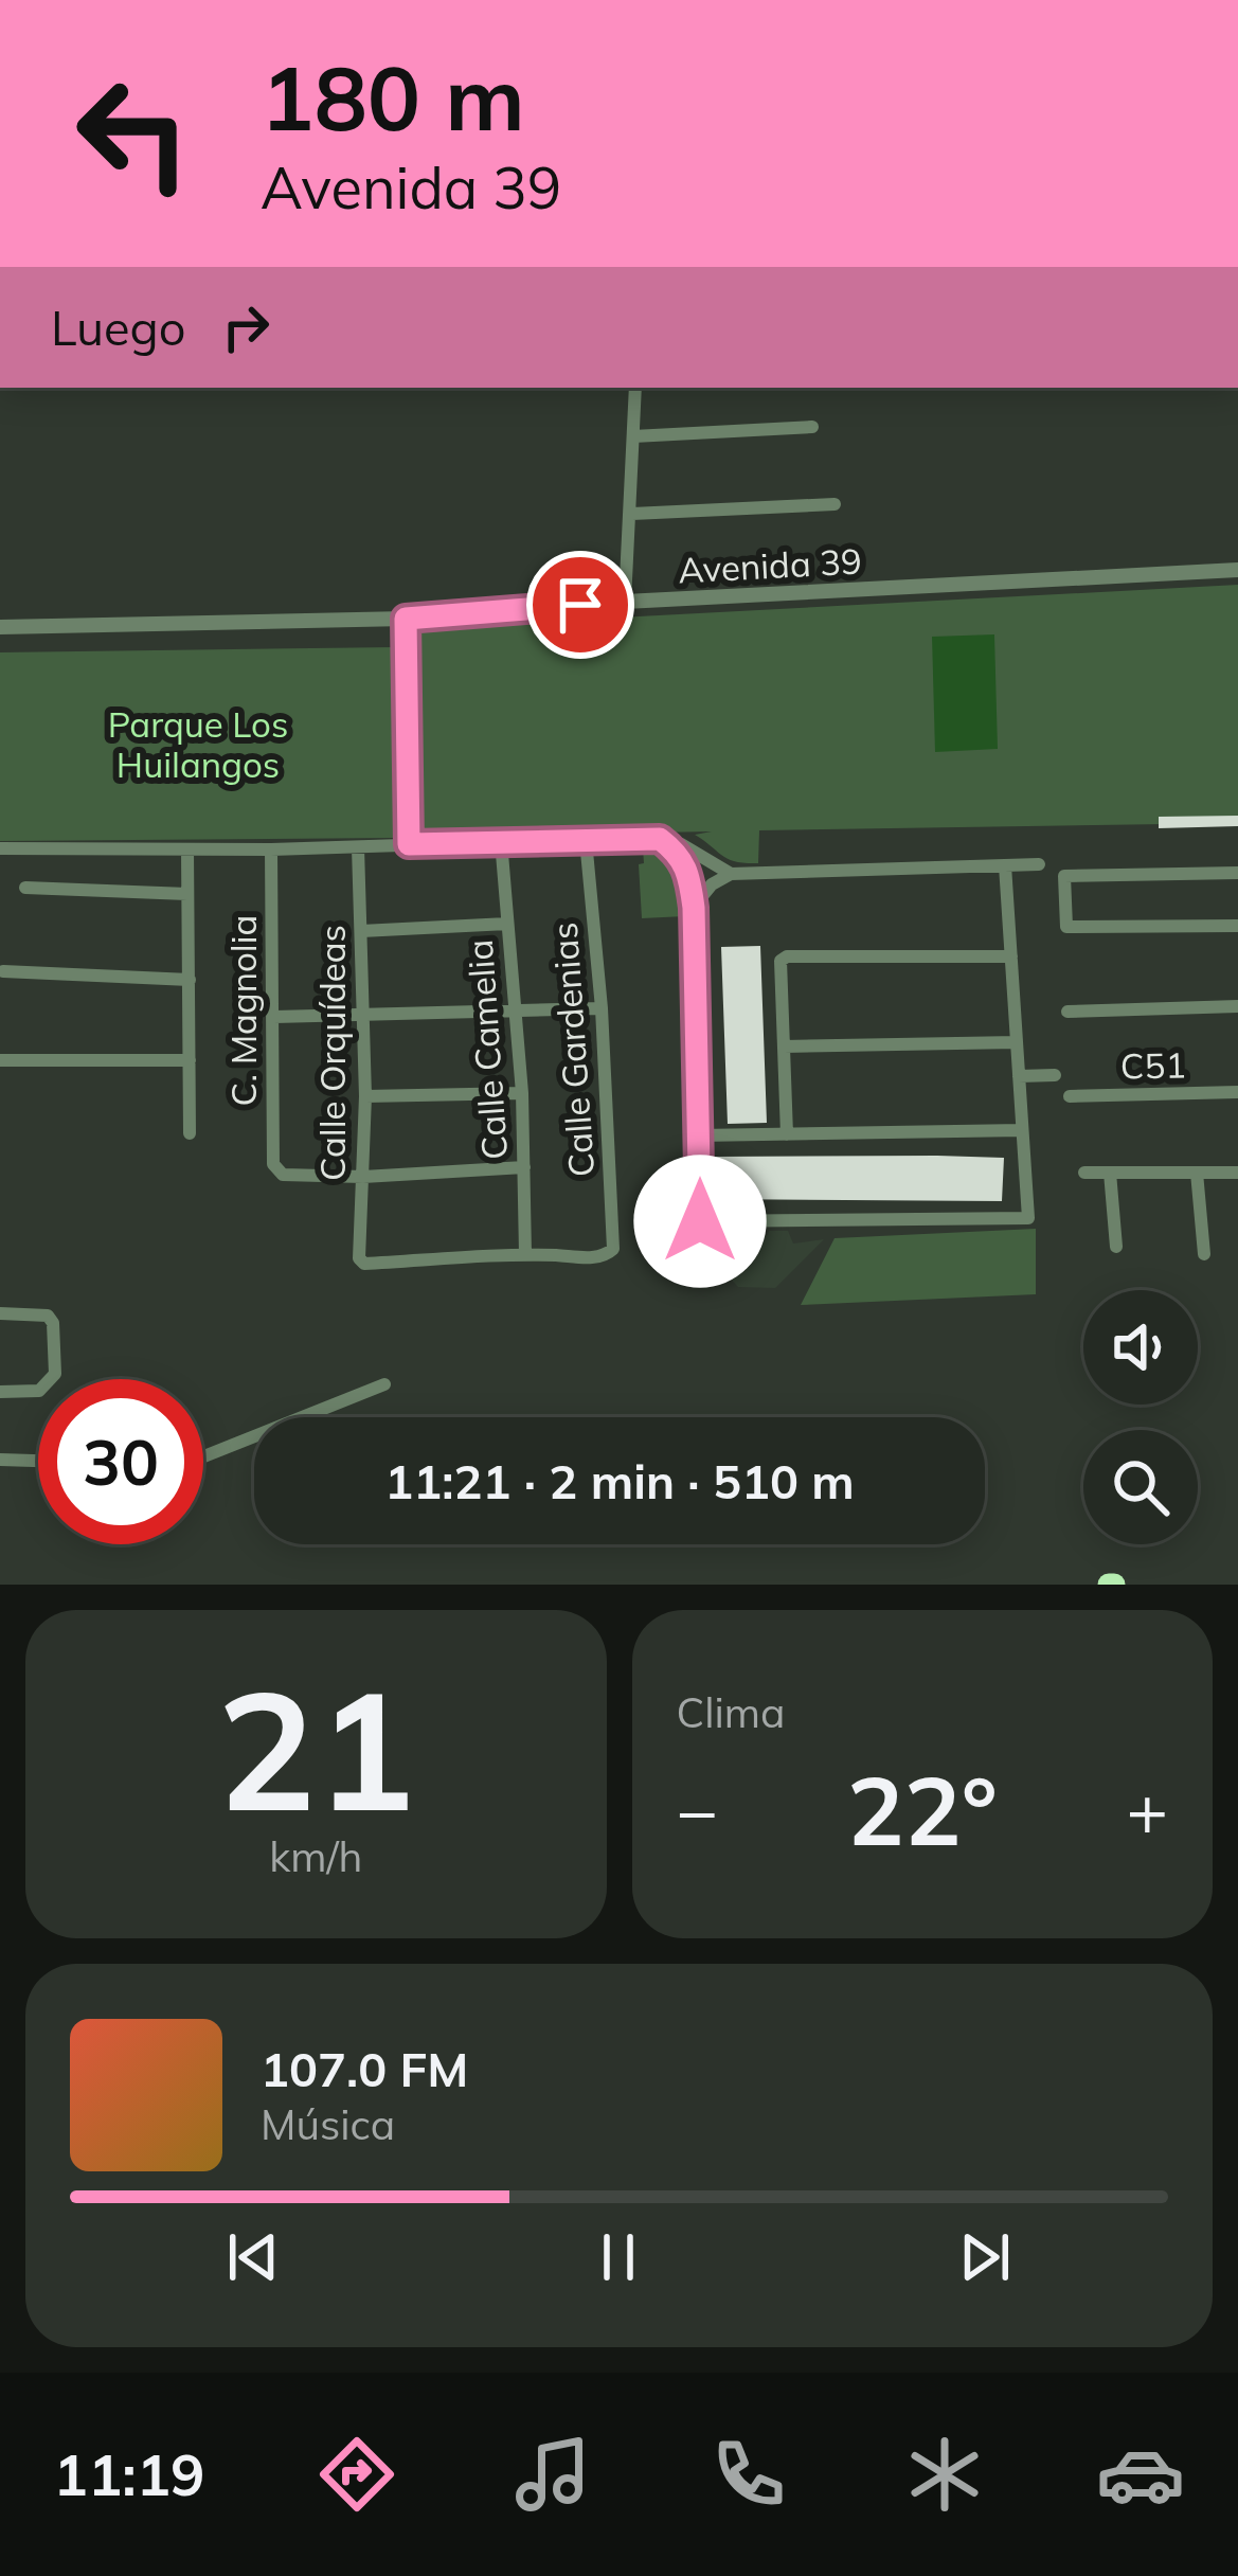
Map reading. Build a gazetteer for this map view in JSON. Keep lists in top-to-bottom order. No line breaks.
{"streets":{"street":["Avenida 39","C. Magnolia","Calle Camelia","Calle Gardenias","Calle Orquídeas","C51"]},"crossings":[["C. Magnolia","Calle Orquídeas"],["Calle Camelia","Calle Gardenias"],["Calle Camelia","Calle Orquídeas"],["Calle Gardenias","Calle Orquídeas"]],"parks":["Parque Los Huilangos"],"page":{"turn":["180 m","Avenida 39"],"then":"Luego","limit":"30","trip":"11:21 · 2 min · 510 m","tile":[["21","km/h"],"Clima"],"heat":["−","22°","+"],"song":["107.0 FM","Música"],"tabs":"11:19"}}
